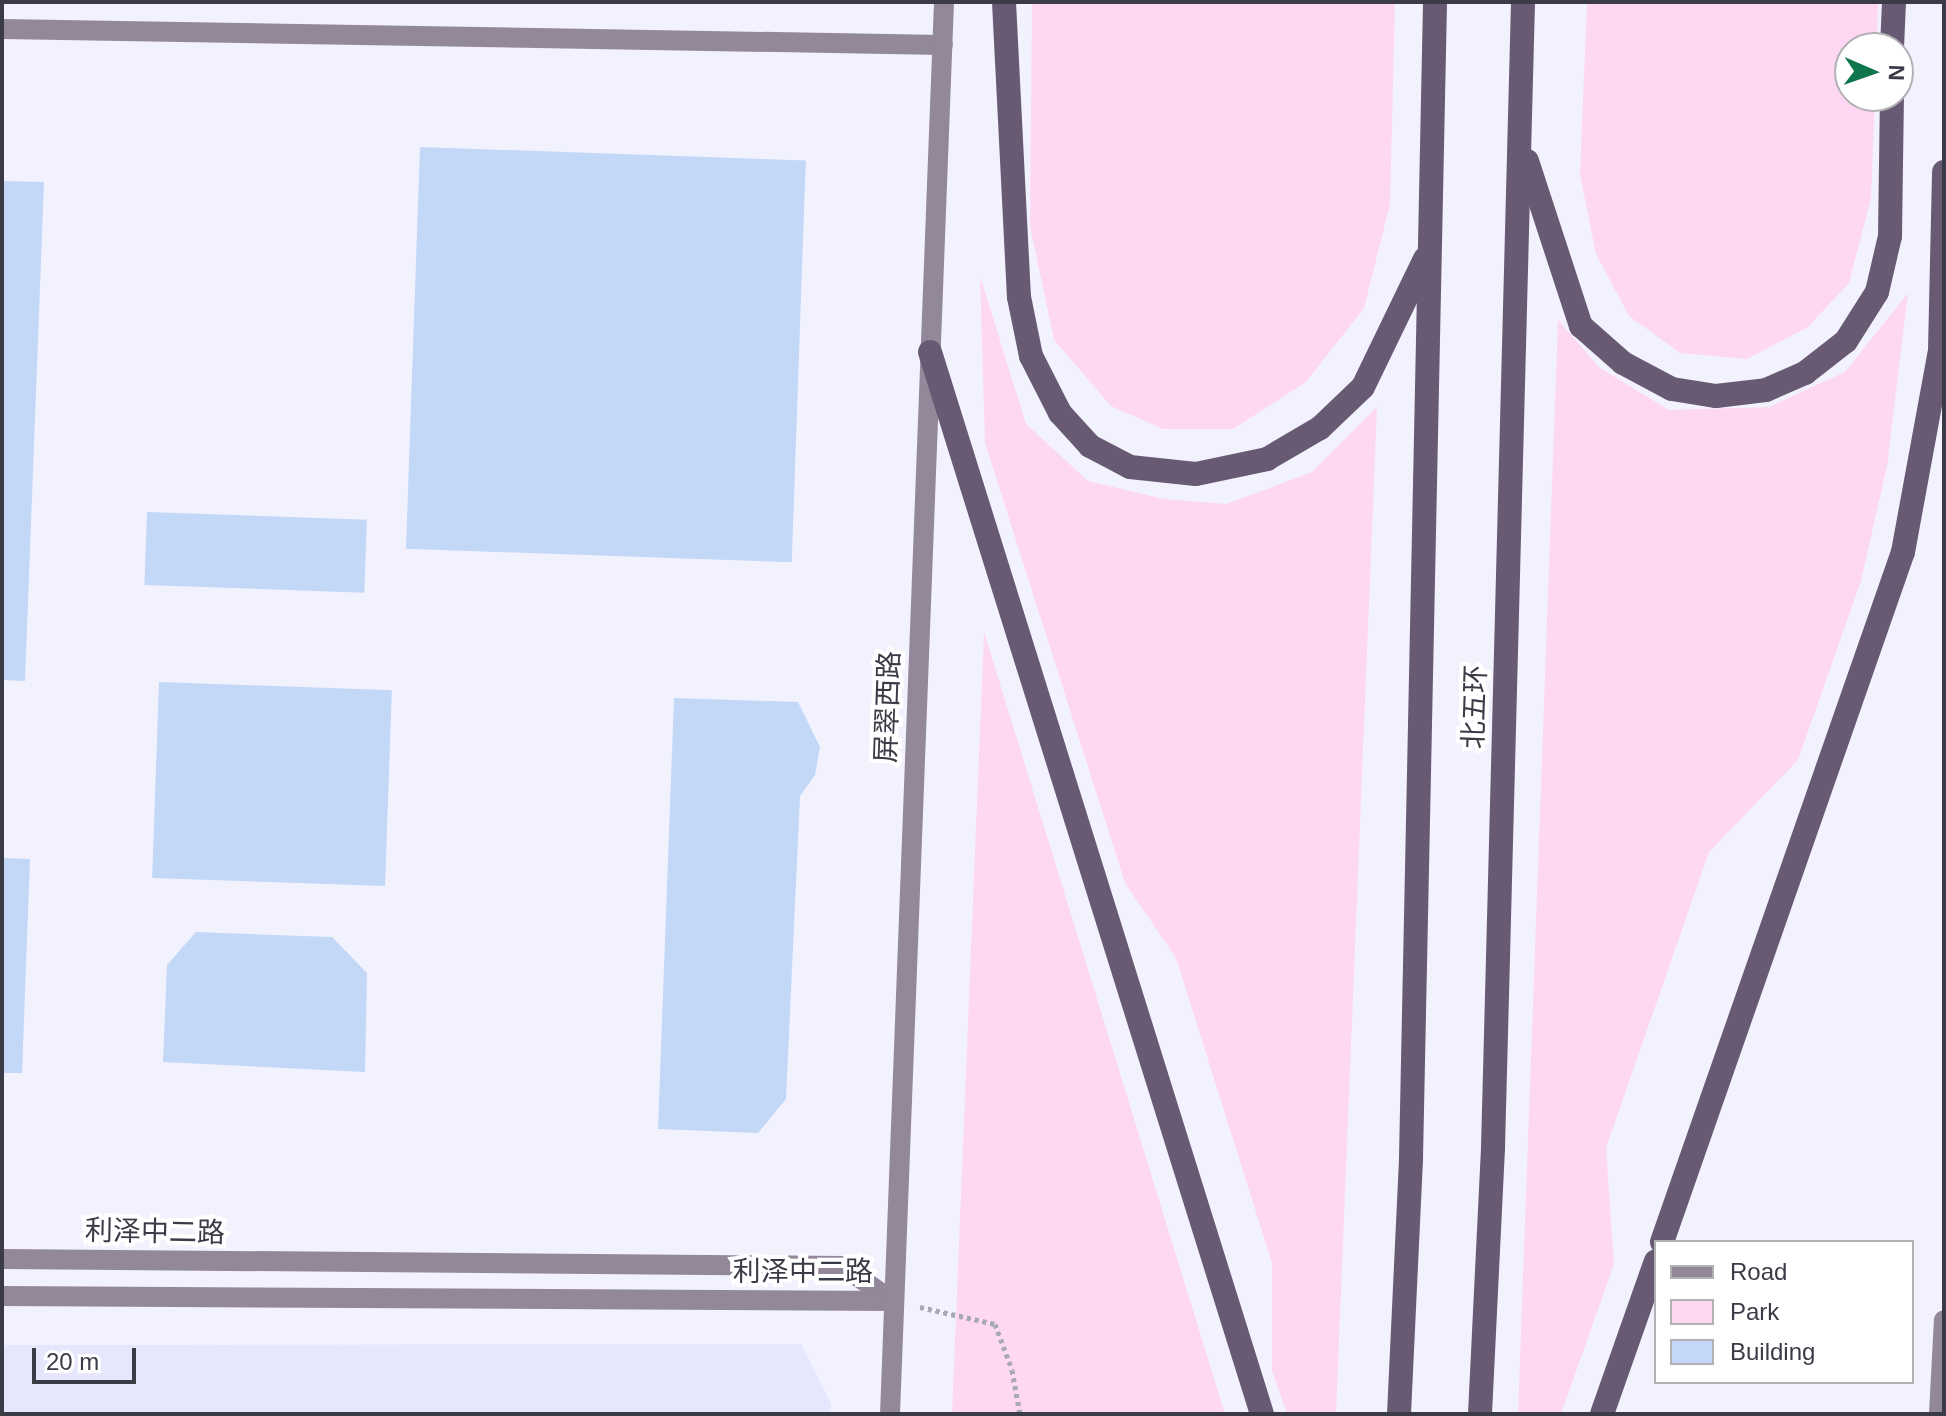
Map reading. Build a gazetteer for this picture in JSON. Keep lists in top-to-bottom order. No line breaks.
{"streets":{"highway":["北五环"],"street":["屏翠西路","利泽中二路"]},"crossings":[["屏翠西路","利泽中二路"]],"legend":["Road","Park","Building"],"scale_bar":"20 m","north":"right"}
